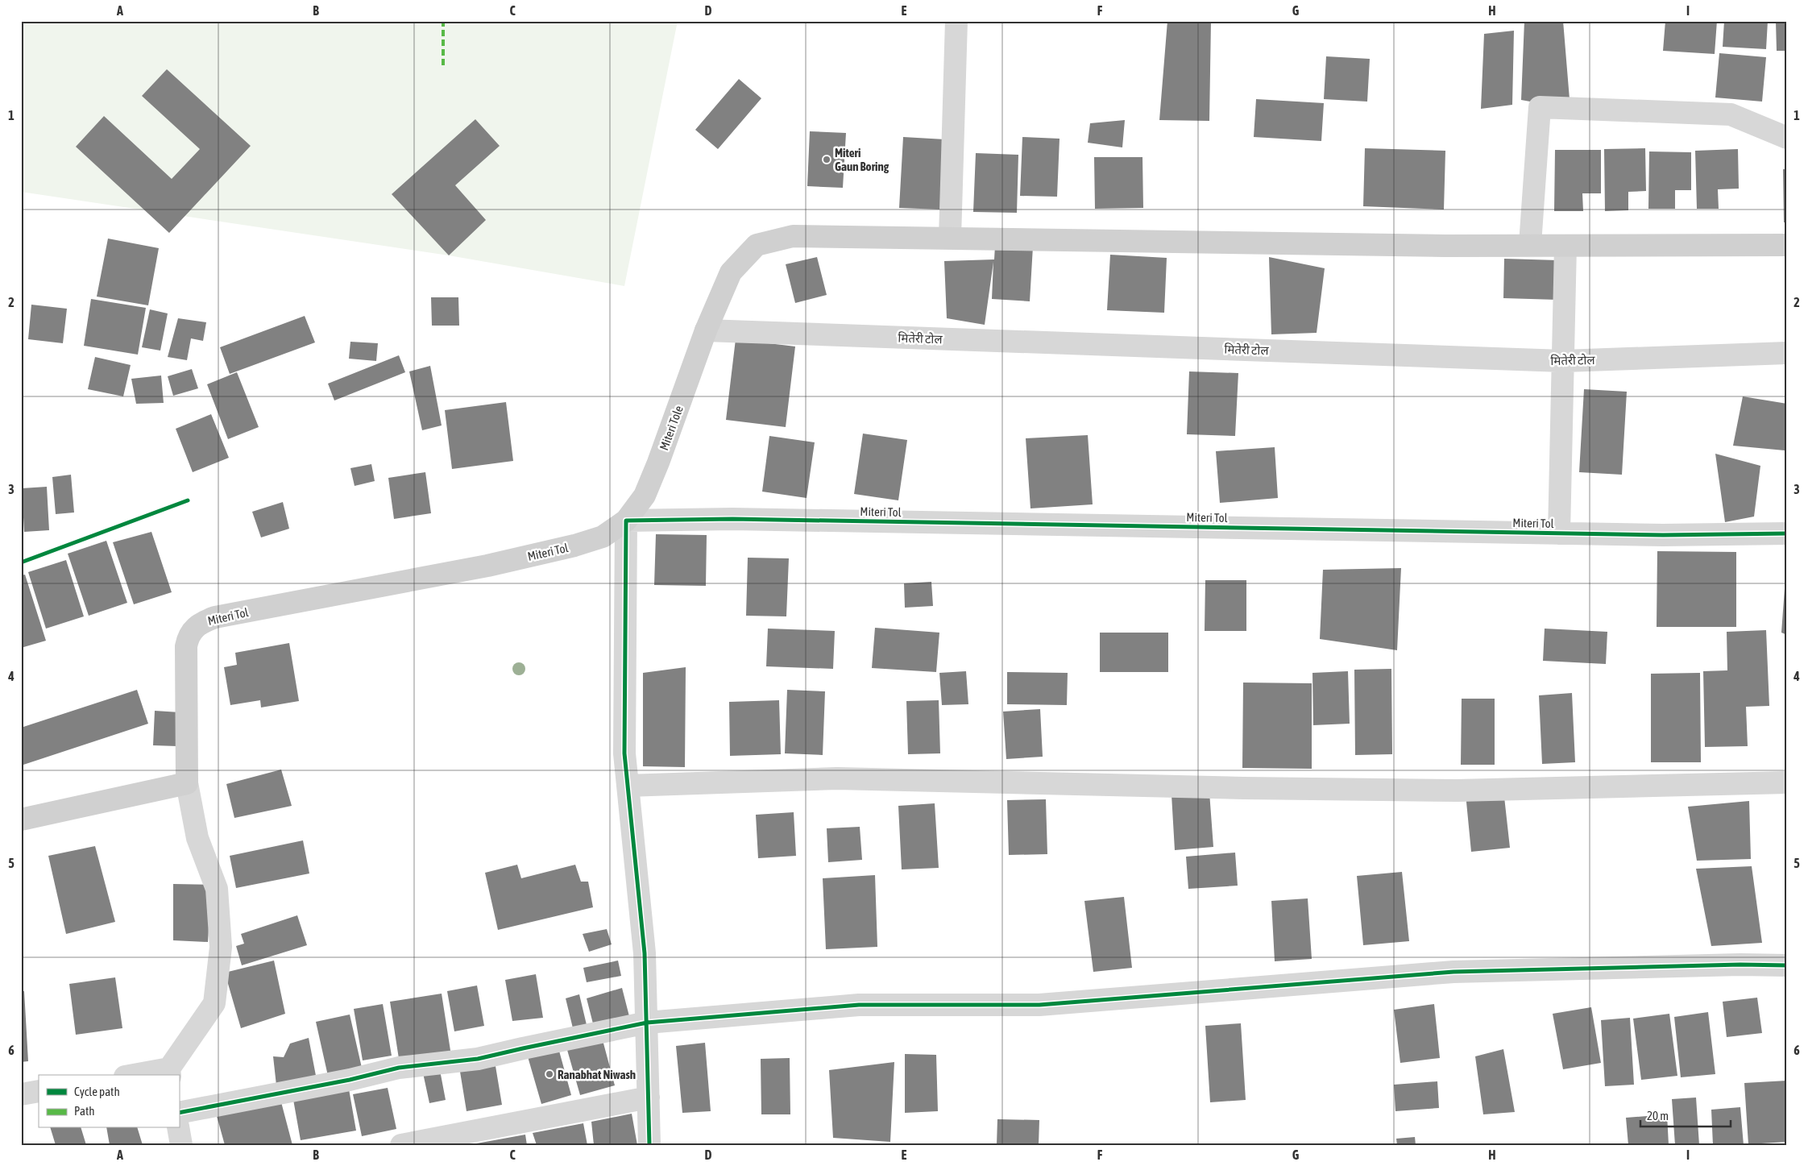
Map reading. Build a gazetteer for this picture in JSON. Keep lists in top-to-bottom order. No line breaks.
{"streets":{"main road":["Miteri Tole","Miteri Tol"],"street":["मितेरी टोल"]},"crossings":[["मितेरी टोल","Miteri Tole"],["Miteri Tole","Miteri Tol"]],"places":["Miteri Gaun Boring","Ranabhat Niwash"],"legend":["Cycle path","Path"],"scale_bar":"20 m","grid":{"columns":["A","B","C","D","E","F","G","H","I"],"rows":["1","2","3","4","5","6"]}}
